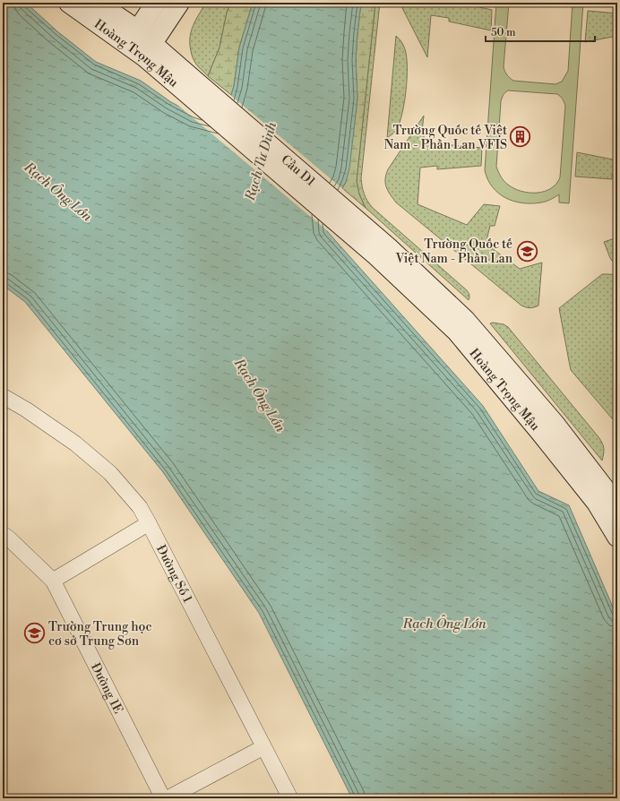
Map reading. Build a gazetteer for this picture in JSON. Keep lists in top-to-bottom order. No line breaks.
{"streets":{"main road":["Hoàng Trọng Mậu","Cầu D1"],"street":["Đường Số 1","Đường 1E"]},"crossings":[["Hoàng Trọng Mậu","Cầu D1"]],"water":["Rạch Tư Dinh","Rạch Ông Lớn"],"places":{"building":["Trường Quốc tế Việt Nam - Phần Lan VFIS"],"school or university":["Trường Quốc tế Việt Nam - Phần Lan","Trường Trung học cơ sở Trung Sơn"]},"scale_bar":"50 m"}
